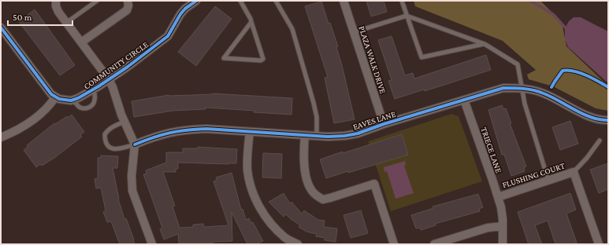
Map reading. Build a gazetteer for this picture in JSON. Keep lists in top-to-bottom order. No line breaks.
{"streets":{"street":["PLAZA WALK DRIVE","COMMUNITY CIRCLE","EAVES LANE","TRIECE LANE","FLUSHING COURT"]},"crossings":[["PLAZA WALK DRIVE","EAVES LANE"],["EAVES LANE","TRIECE LANE"],["TRIECE LANE","FLUSHING COURT"]],"scale_bar":"50 m"}
